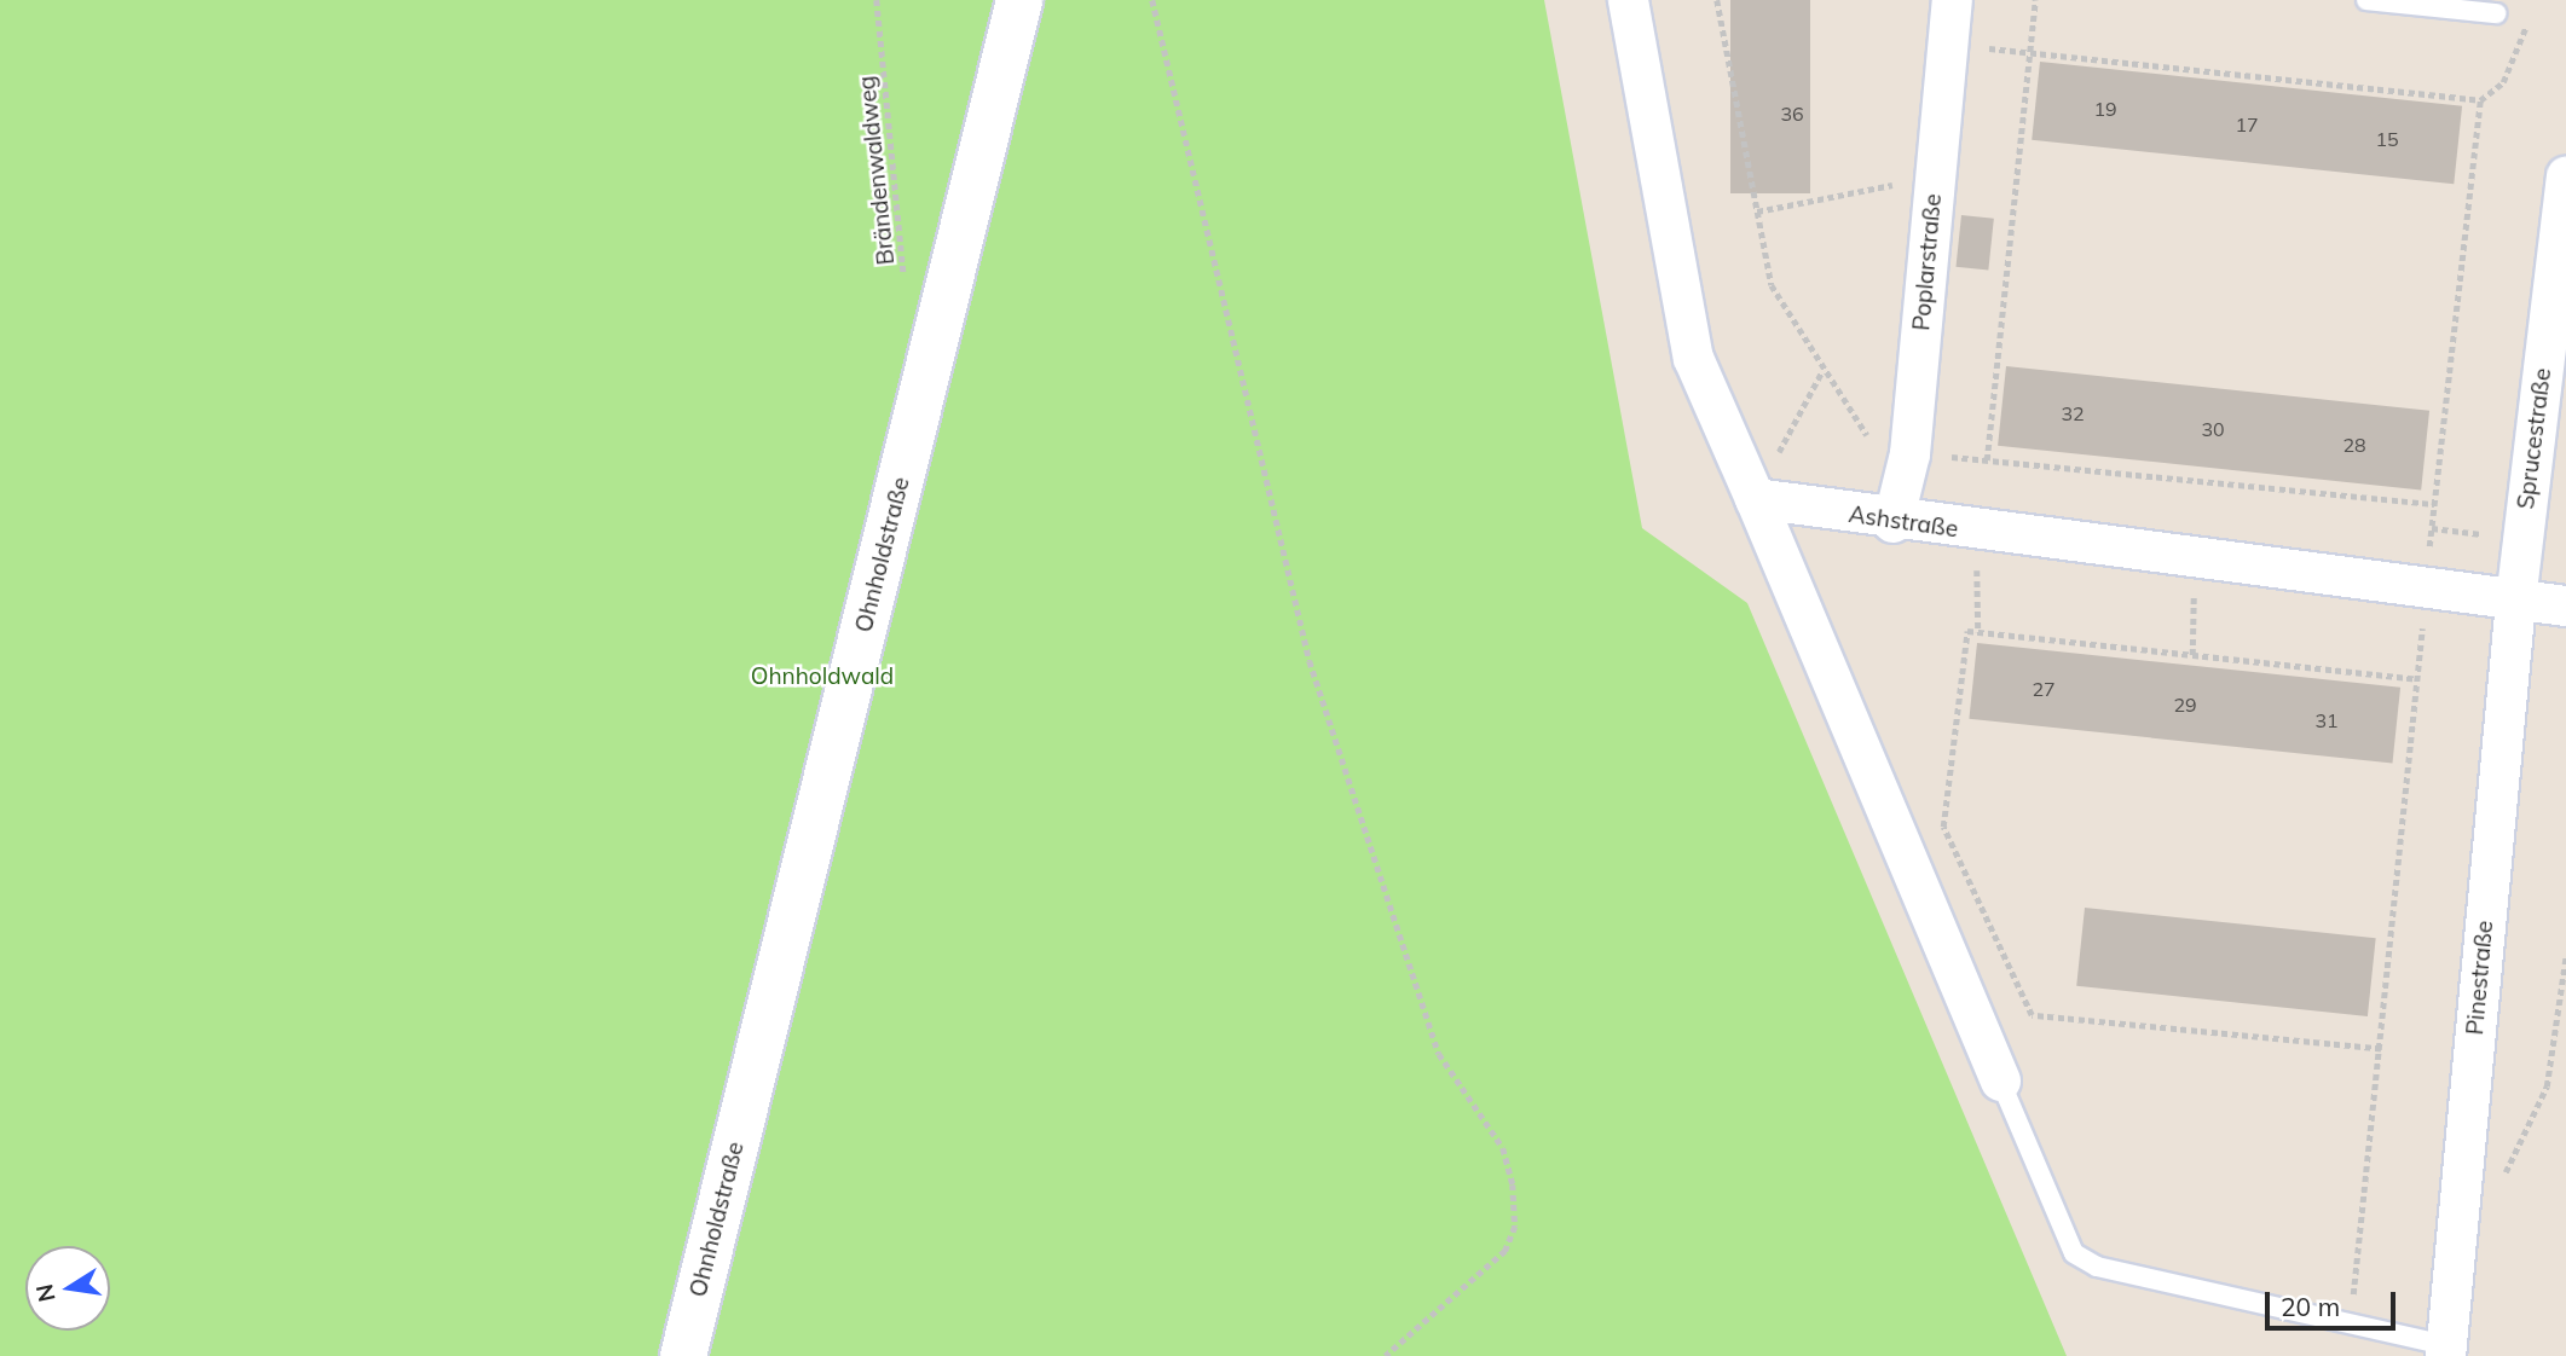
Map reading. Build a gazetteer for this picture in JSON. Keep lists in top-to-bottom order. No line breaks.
{"streets":{"main road":["Ohnholdstraße"],"street":["Poplarstraße","Sprucestraße","Ashstraße","Pinestraße"],"path":["Brändenwaldweg"]},"crossings":[["Brändenwaldweg","Ohnholdstraße"],["Poplarstraße","Ashstraße"],["Sprucestraße","Ashstraße"],["Sprucestraße","Pinestraße"],["Ashstraße","Pinestraße"]],"parks":["Ohnholdwald"],"house_numbers":["19","36","17","15","32","30","28","27","29","31"],"scale_bar":"20 m","north":"left"}
